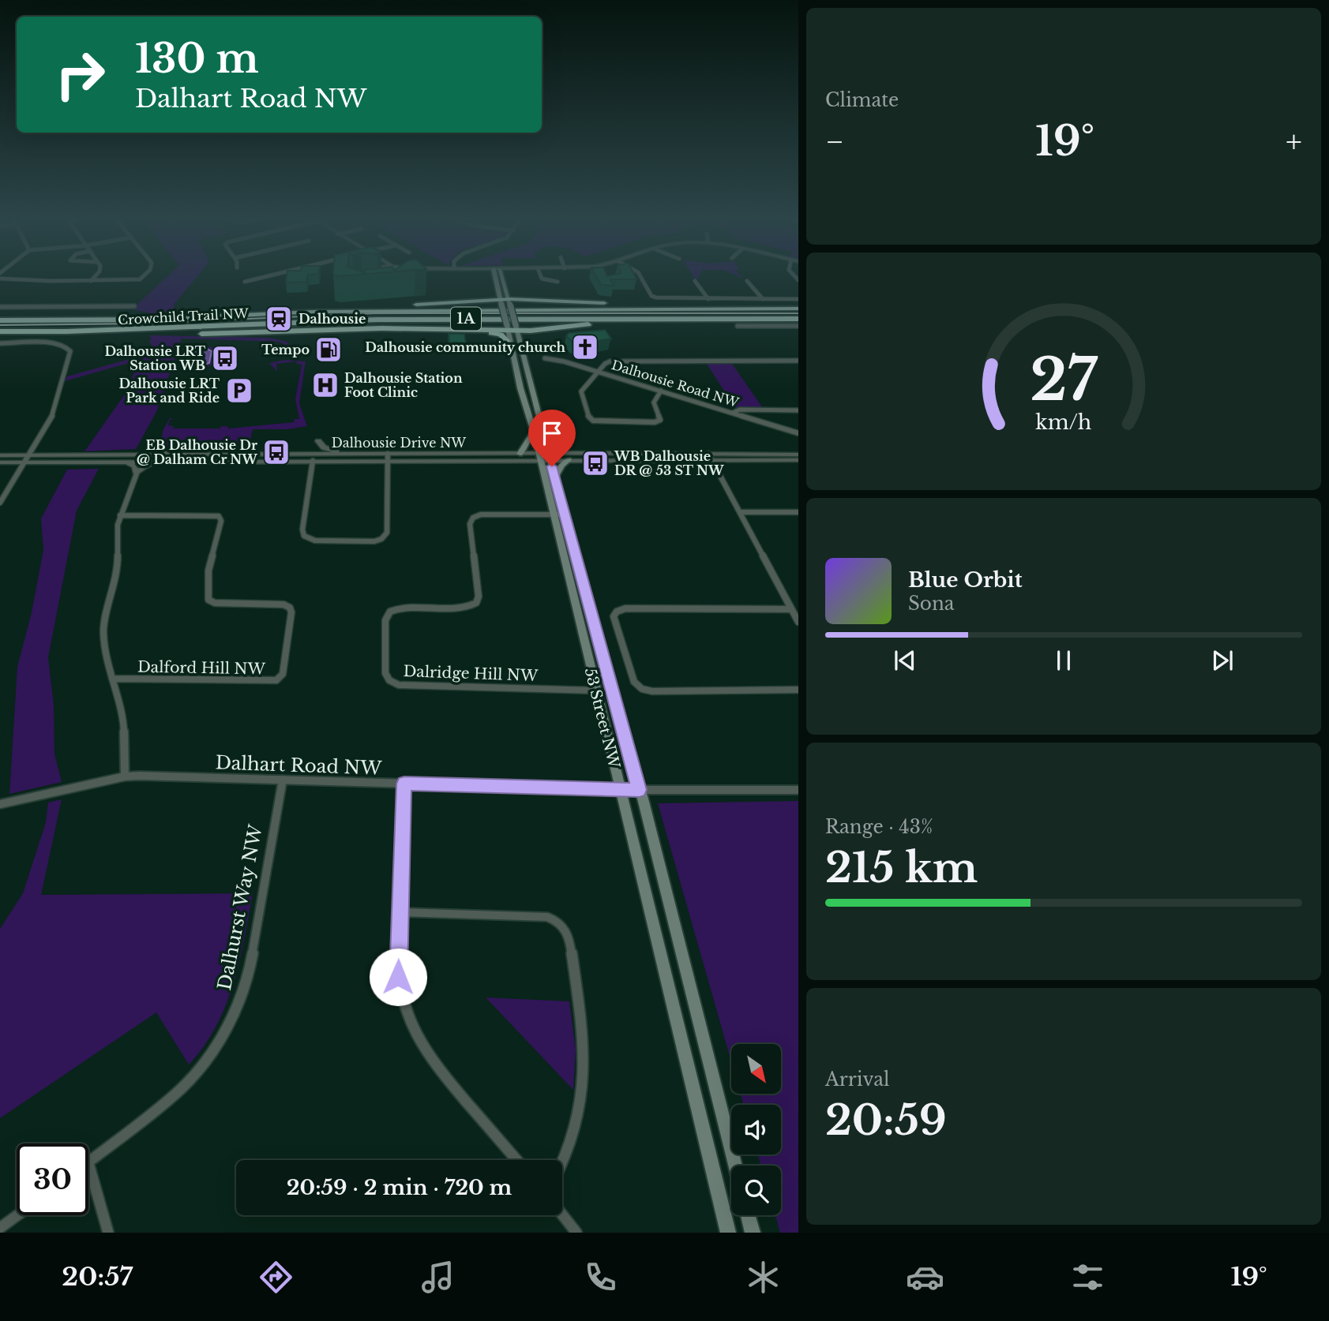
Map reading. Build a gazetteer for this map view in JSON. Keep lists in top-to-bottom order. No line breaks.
{"streets":{"highway":["Crowchild Trail NW","1A"],"main road":["53 Street NW"],"street":["Dalhousie Road NW","Dalhousie Drive NW","Dalford Hill NW","Dalridge Hill NW","Dalhart Road NW","Dalhurst Way NW"]},"crossings":[["Dalhousie Drive NW","53 Street NW"],["Dalridge Hill NW","53 Street NW"],["53 Street NW","Dalhart Road NW"],["Dalhart Road NW","Dalhurst Way NW"]],"places":{"station":["Dalhousie"],"church":["Dalhousie community church"],"fuel station":["Tempo"],"bus stop":["Dalhousie LRT Station WB","EB Dalhousie Dr @ Dalham Cr NW","WB Dalhousie DR @ 53 ST NW"],"hospital":["Dalhousie Station Foot Clinic"],"parking":["Dalhousie LRT Park and Ride"]},"north":"bottom right","page":{"tile":["Climate",["Range · 43%","215 km"],["Arrival","20:59"]],"turn":["130 m","Dalhart Road NW"],"heat":["−","19°","+"],"song":["Blue Orbit","Sona"],"limit":"30","trip":"20:59 · 2 min · 720 m","tabs":["20:57","19°"],"gauge":["27","km/h"]}}
